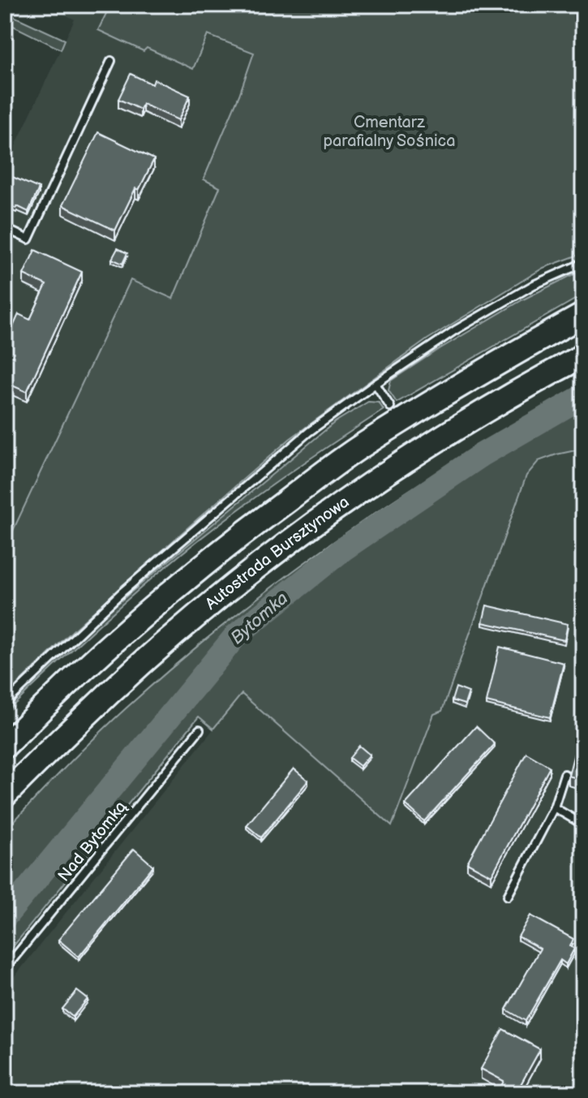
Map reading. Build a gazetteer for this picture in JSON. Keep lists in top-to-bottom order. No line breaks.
{"streets":{"highway":["Autostrada Bursztynowa"],"lane":["Nad Bytomką"]},"water":["Bytomka"],"parks":["Cmentarz parafialny Sośnica"]}
